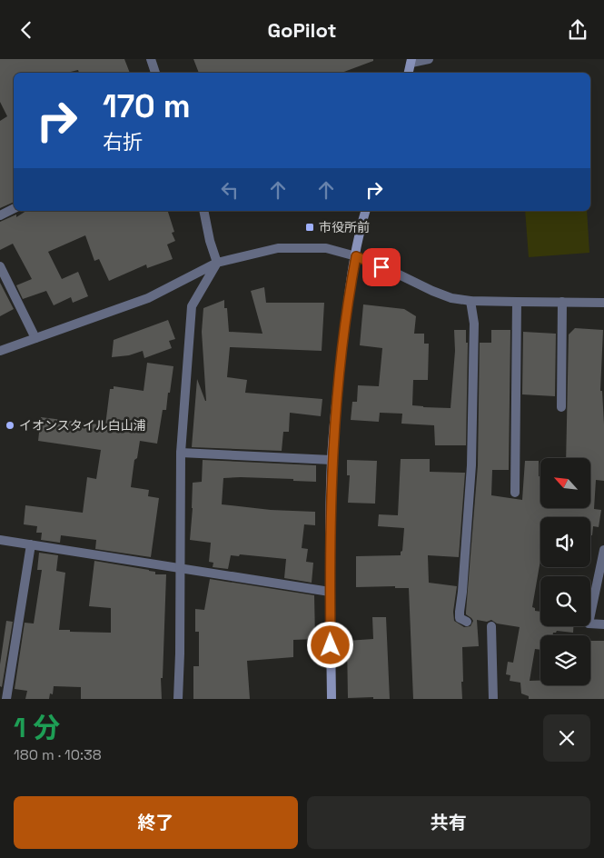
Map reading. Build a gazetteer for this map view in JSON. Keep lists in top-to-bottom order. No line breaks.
{"places":{"transit":["市役所前"],"other":["イオンスタイル白山浦"]},"north":"top left","page":{"header":"GoPilot","turn":["170 m","右折"],"heading":["1 分","180 m · 10:38"],"buttons":["終了","共有"]}}
